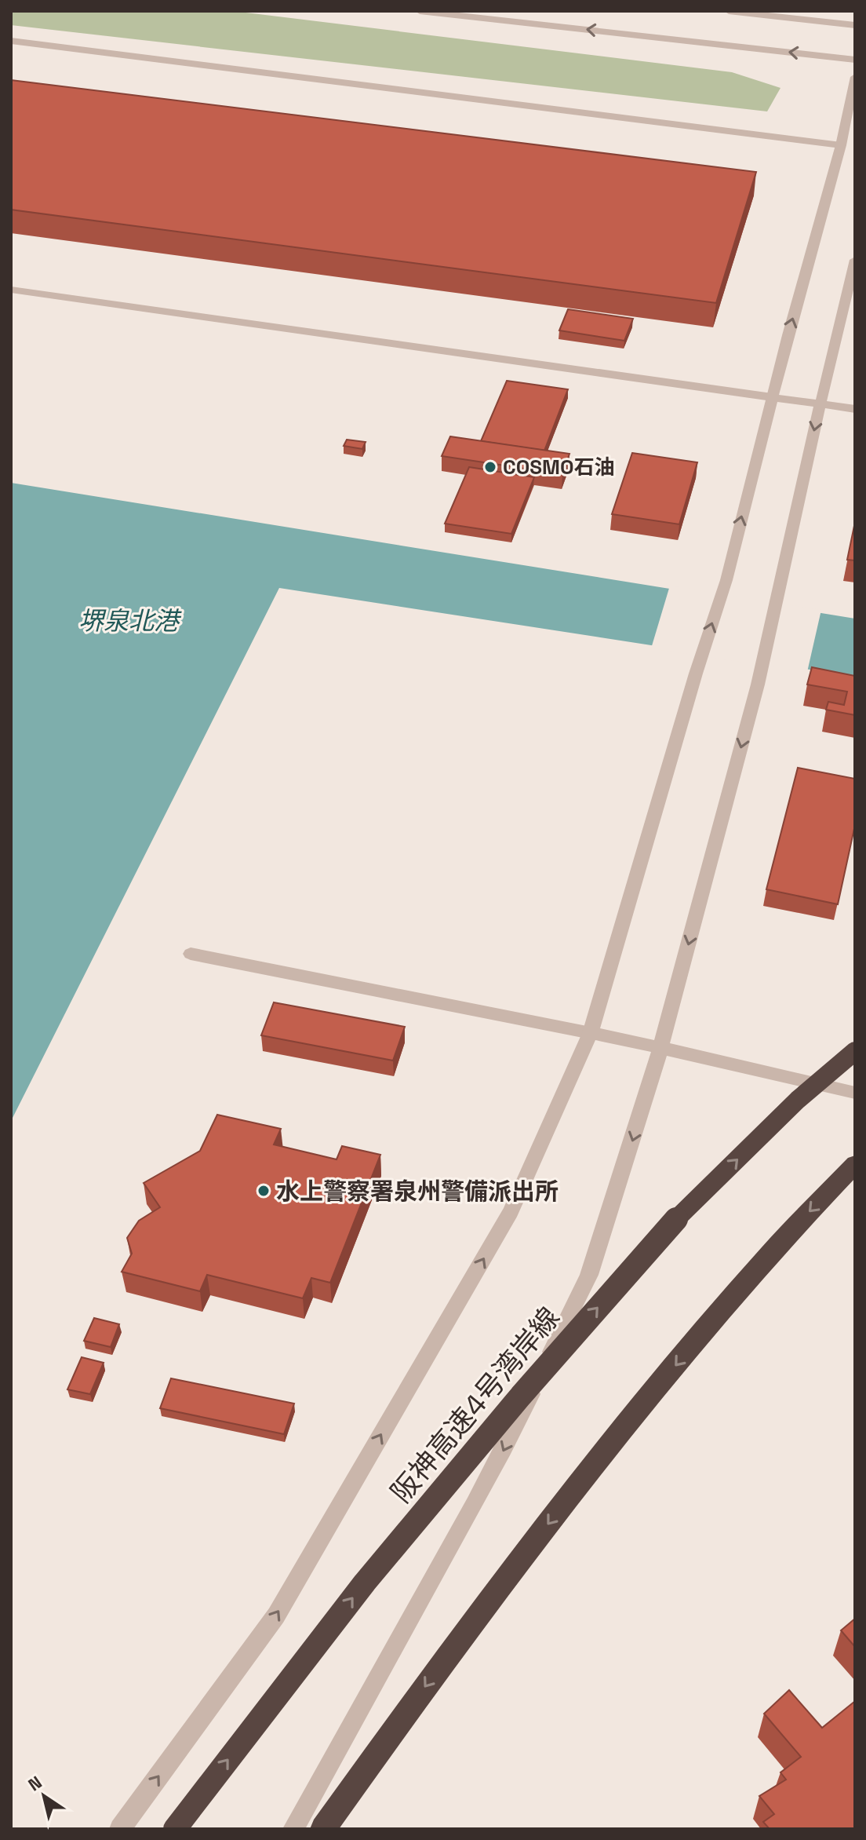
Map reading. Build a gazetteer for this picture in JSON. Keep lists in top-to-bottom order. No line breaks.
{"streets":{"highway":["阪神高速4号湾岸線"]},"water":["堺泉北港"],"places":["COSMO石油","水上警察署泉州警備派出所"],"north":"top left"}
